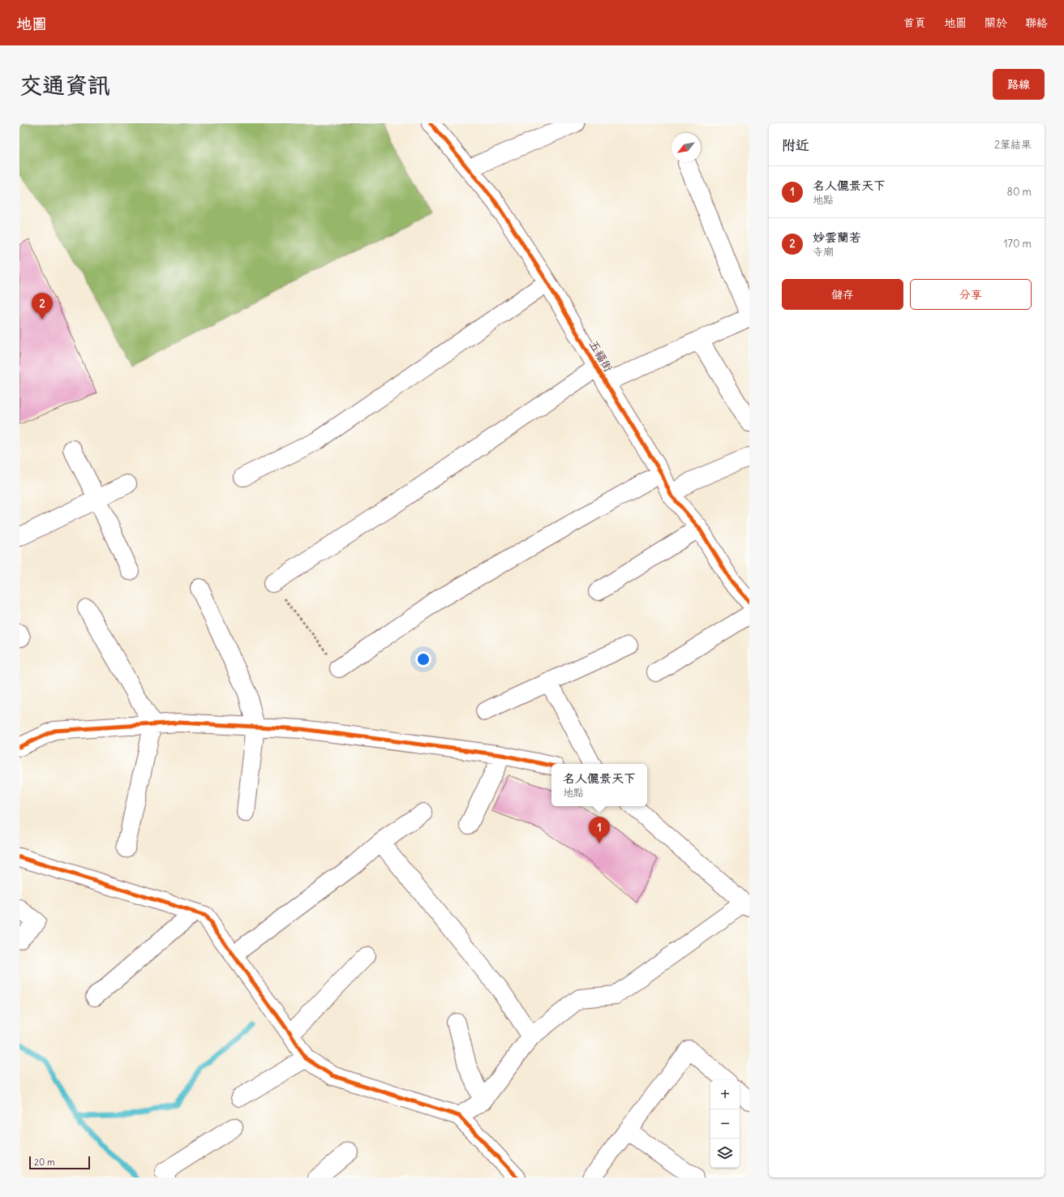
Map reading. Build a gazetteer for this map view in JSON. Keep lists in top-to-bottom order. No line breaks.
{"streets":{"street":["五福街"]},"scale_bar":"20 m","north":"bottom left","page":{"header":"地圖","nav":["首頁","地圖","關於","聯絡"],"buttons":["路線",["儲存","分享"]],"title":"交通資訊","heading":["附近","2筆結果"],"list":[{"mark":"1","name":"名人儷景天下","note":"地點","value":"80 m"},{"mark":"2","name":"妙雲蘭若","note":"寺廟","value":"170 m"}],"pins":["2","1"],"popup":["名人儷景天下","地點"],"map_buttons":["+","−"],"scale":"20 m"}}
